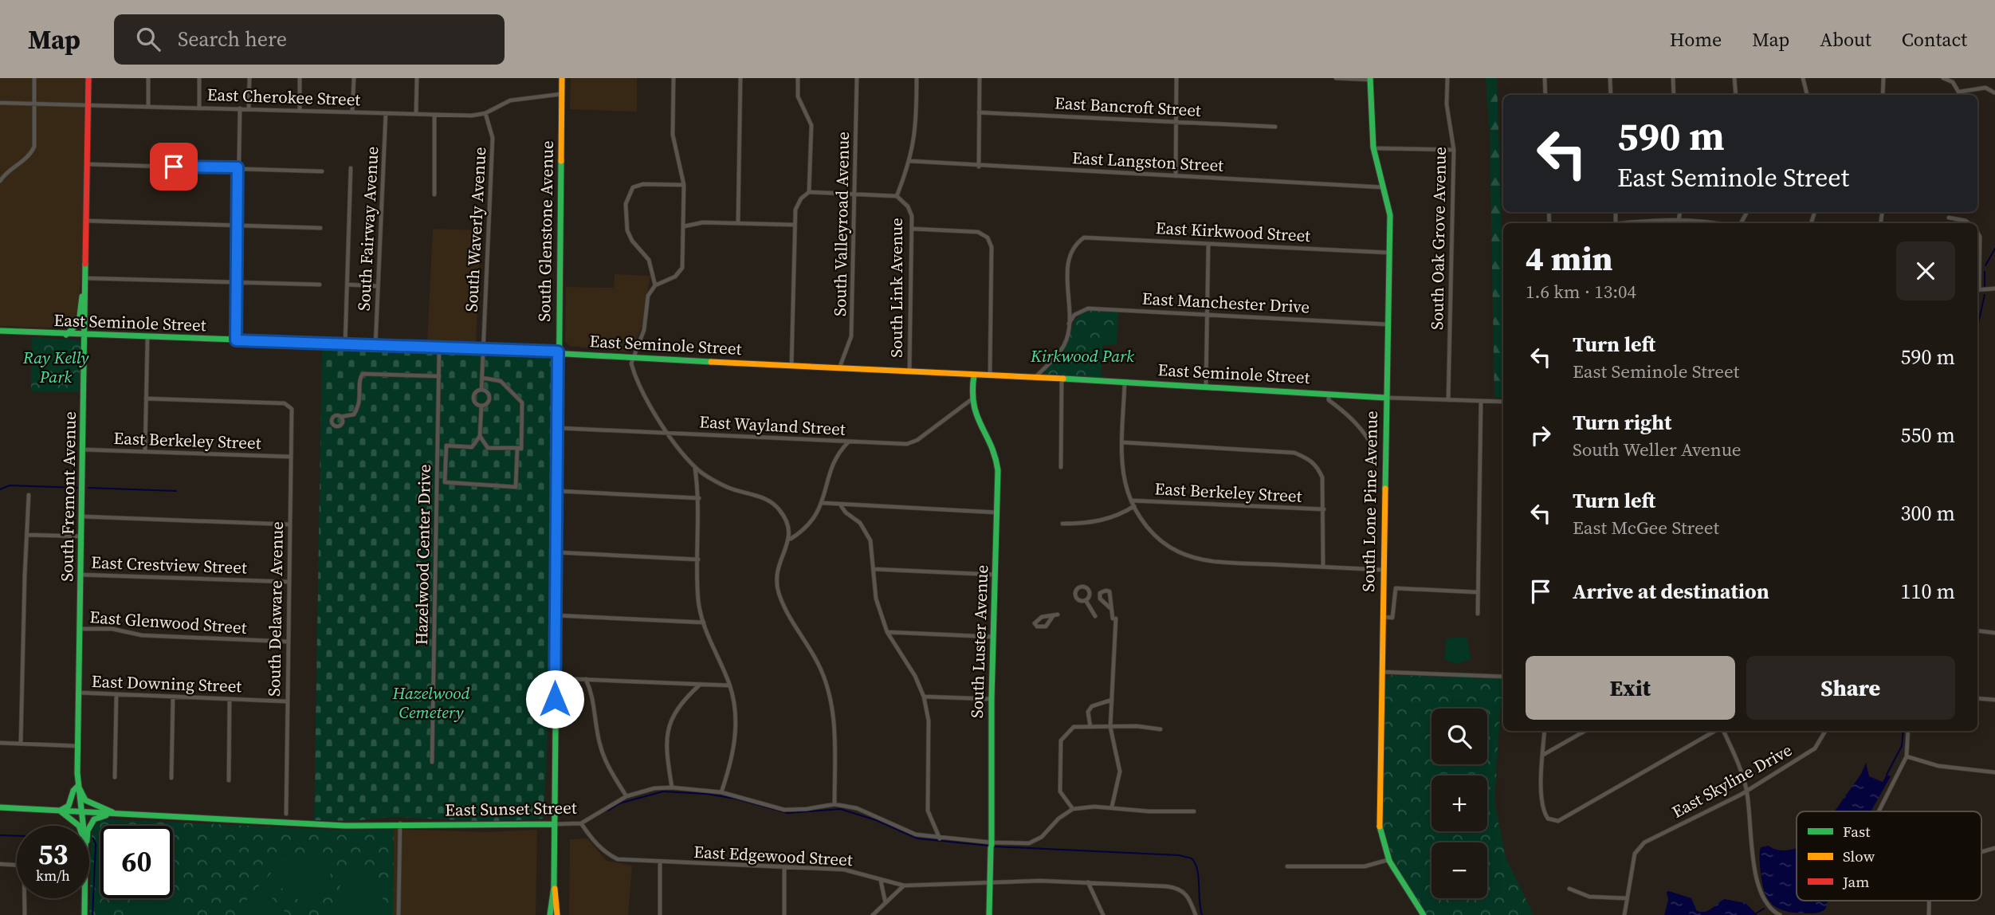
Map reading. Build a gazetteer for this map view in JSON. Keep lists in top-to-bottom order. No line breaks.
{"streets":{"main road":["South Glenstone Avenue","East Seminole Street","South Fremont Avenue","South Lone Pine Avenue","South Luster Avenue","East Sunset Street"],"street":["East Cherokee Street","East Bancroft Street","East Langston Street","South Valleyroad Avenue","South Fairway Avenue","South Waverly Avenue","East Kirkwood Street","South Oak Grove Avenue","South Link Avenue","East Manchester Drive","East Wayland Street","East Berkeley Street","Hazelwood Center Drive","East Crestview Street","South Delaware Avenue","East Glenwood Street","East Downing Street","East Skyline Drive","East Edgewood Street"]},"crossings":[["East Cherokee Street","South Fairway Avenue"],["East Cherokee Street","South Waverly Avenue"],["East Cherokee Street","South Glenstone Avenue"],["East Cherokee Street","South Fremont Avenue"],["East Langston Street","South Link Avenue"],["East Langston Street","South Lone Pine Avenue"],["South Valleyroad Avenue","East Seminole Street"],["South Fairway Avenue","East Seminole Street"],["South Waverly Avenue","East Seminole Street"],["South Glenstone Avenue","East Seminole Street"],["South Glenstone Avenue","East Wayland Street"],["South Glenstone Avenue","East Sunset Street"],["East Kirkwood Street","East Manchester Drive"],["East Kirkwood Street","South Lone Pine Avenue"],["South Oak Grove Avenue","East Seminole Street"],["South Link Avenue","East Seminole Street"],["East Manchester Drive","South Lone Pine Avenue"],["East Seminole Street","South Fremont Avenue"],["East Seminole Street","South Lone Pine Avenue"],["East Seminole Street","Hazelwood Center Drive"],["East Seminole Street","South Luster Avenue"],["East Wayland Street","South Luster Avenue"],["East Berkeley Street","South Fremont Avenue"],["East Berkeley Street","South Delaware Avenue"],["South Fremont Avenue","East Crestview Street"],["South Fremont Avenue","East Glenwood Street"],["South Fremont Avenue","East Downing Street"],["South Fremont Avenue","East Sunset Street"],["East Crestview Street","South Delaware Avenue"],["South Delaware Avenue","East Glenwood Street"],["South Delaware Avenue","East Downing Street"],["South Luster Avenue","East Sunset Street"],["South Luster Avenue","East Edgewood Street"],["East Sunset Street","East Edgewood Street"]],"parks":["Kirkwood Park","Ray Kelly Park","Hazelwood Cemetery"],"legend":["Fast","Slow","Jam"],"page":{"header":"Map","search":"Search here","nav":["Home","Map","About","Contact"],"turn":["590 m","East Seminole Street"],"heading":["4 min","1.6 km · 13:04"],"list":[{"name":"Turn left","note":"East Seminole Street","value":"590 m"},{"name":"Turn right","note":"South Weller Avenue","value":"550 m"},{"name":"Turn left","note":"East McGee Street","value":"300 m"},{"name":"Arrive at destination","value":"110 m"}],"buttons":["Exit","Share"],"map_buttons":["+","−"],"speed":"53 km/h","limit":"60"}}
